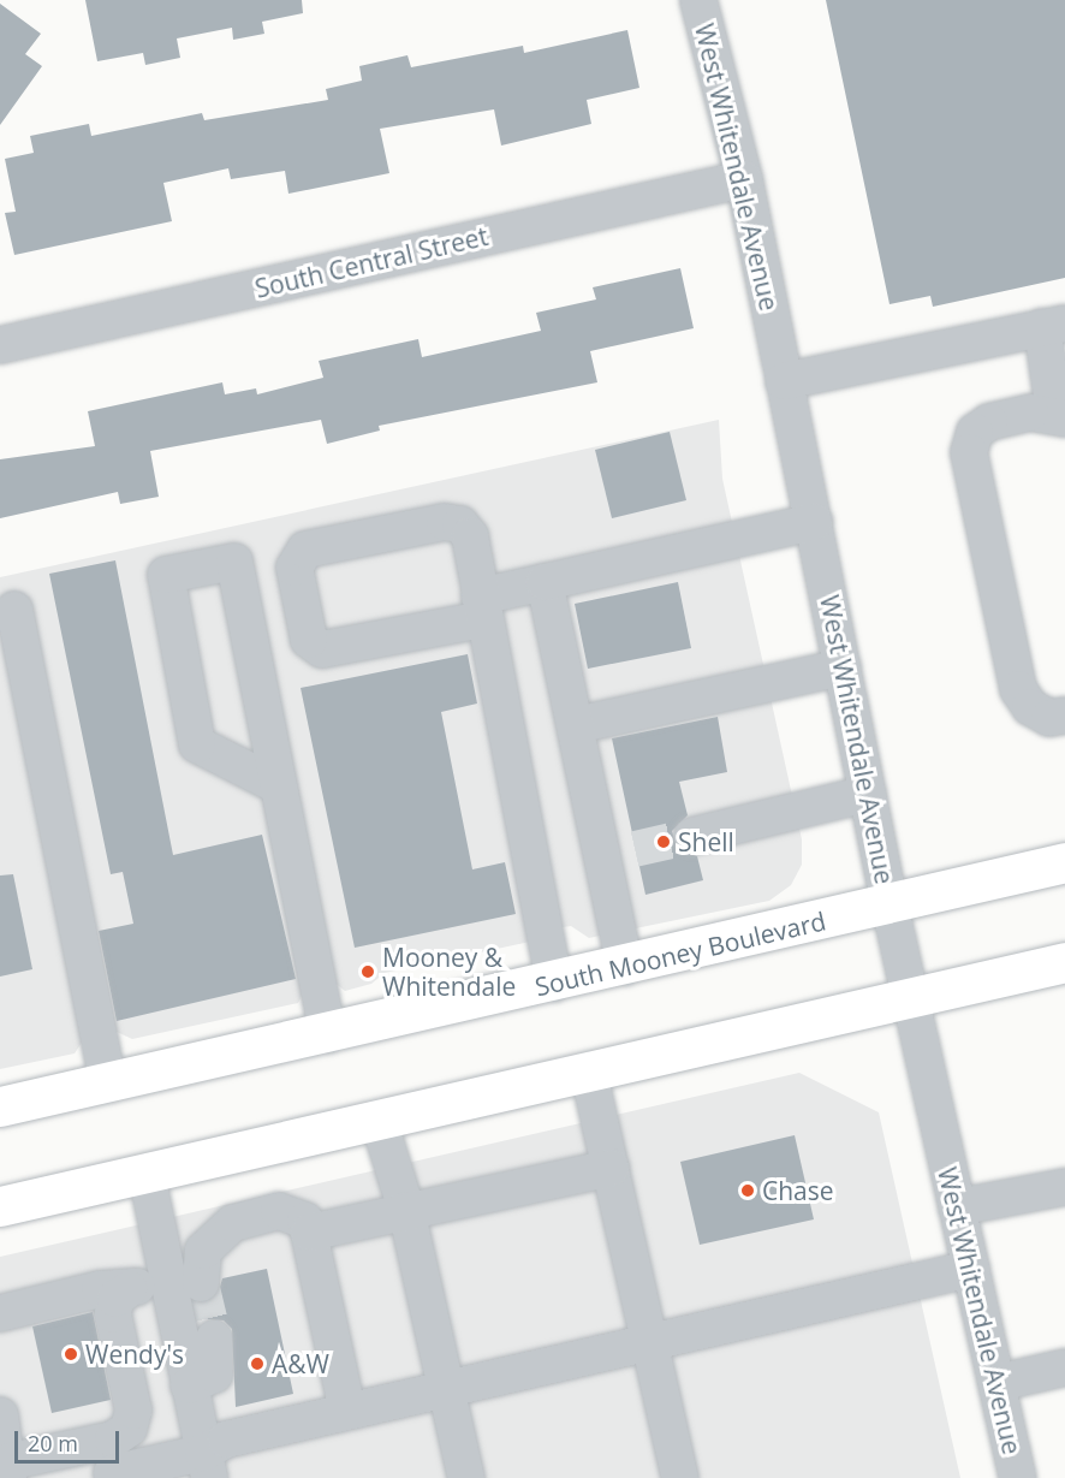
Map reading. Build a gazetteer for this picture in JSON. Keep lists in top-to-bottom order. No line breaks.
{"streets":{"main road":["South Mooney Boulevard"],"street":["West Whitendale Avenue","South Central Street"]},"crossings":[["West Whitendale Avenue","South Central Street"],["West Whitendale Avenue","South Mooney Boulevard"]],"places":["Shell","Mooney & Whitendale","Chase","Wendy's","A&W"],"scale_bar":"20 m"}
